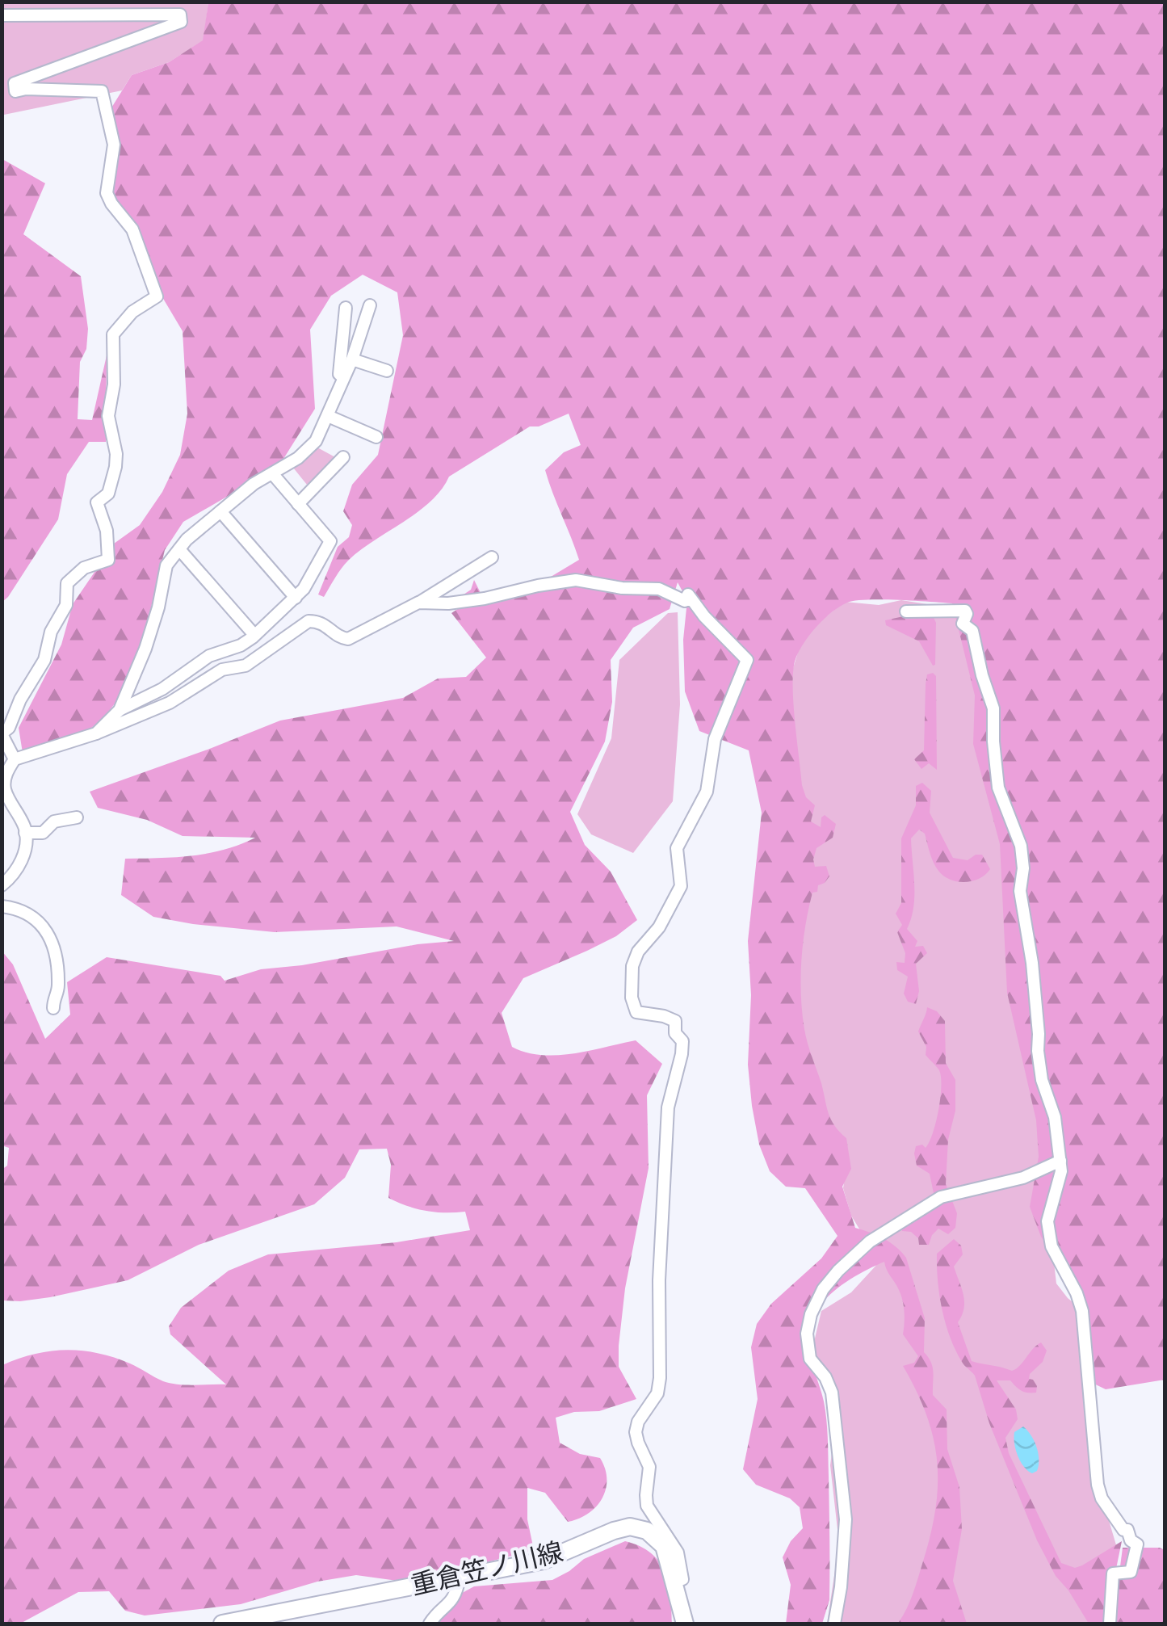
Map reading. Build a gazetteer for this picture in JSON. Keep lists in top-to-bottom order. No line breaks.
{"streets":{"main road":["重倉笠ノ川線"]}}
